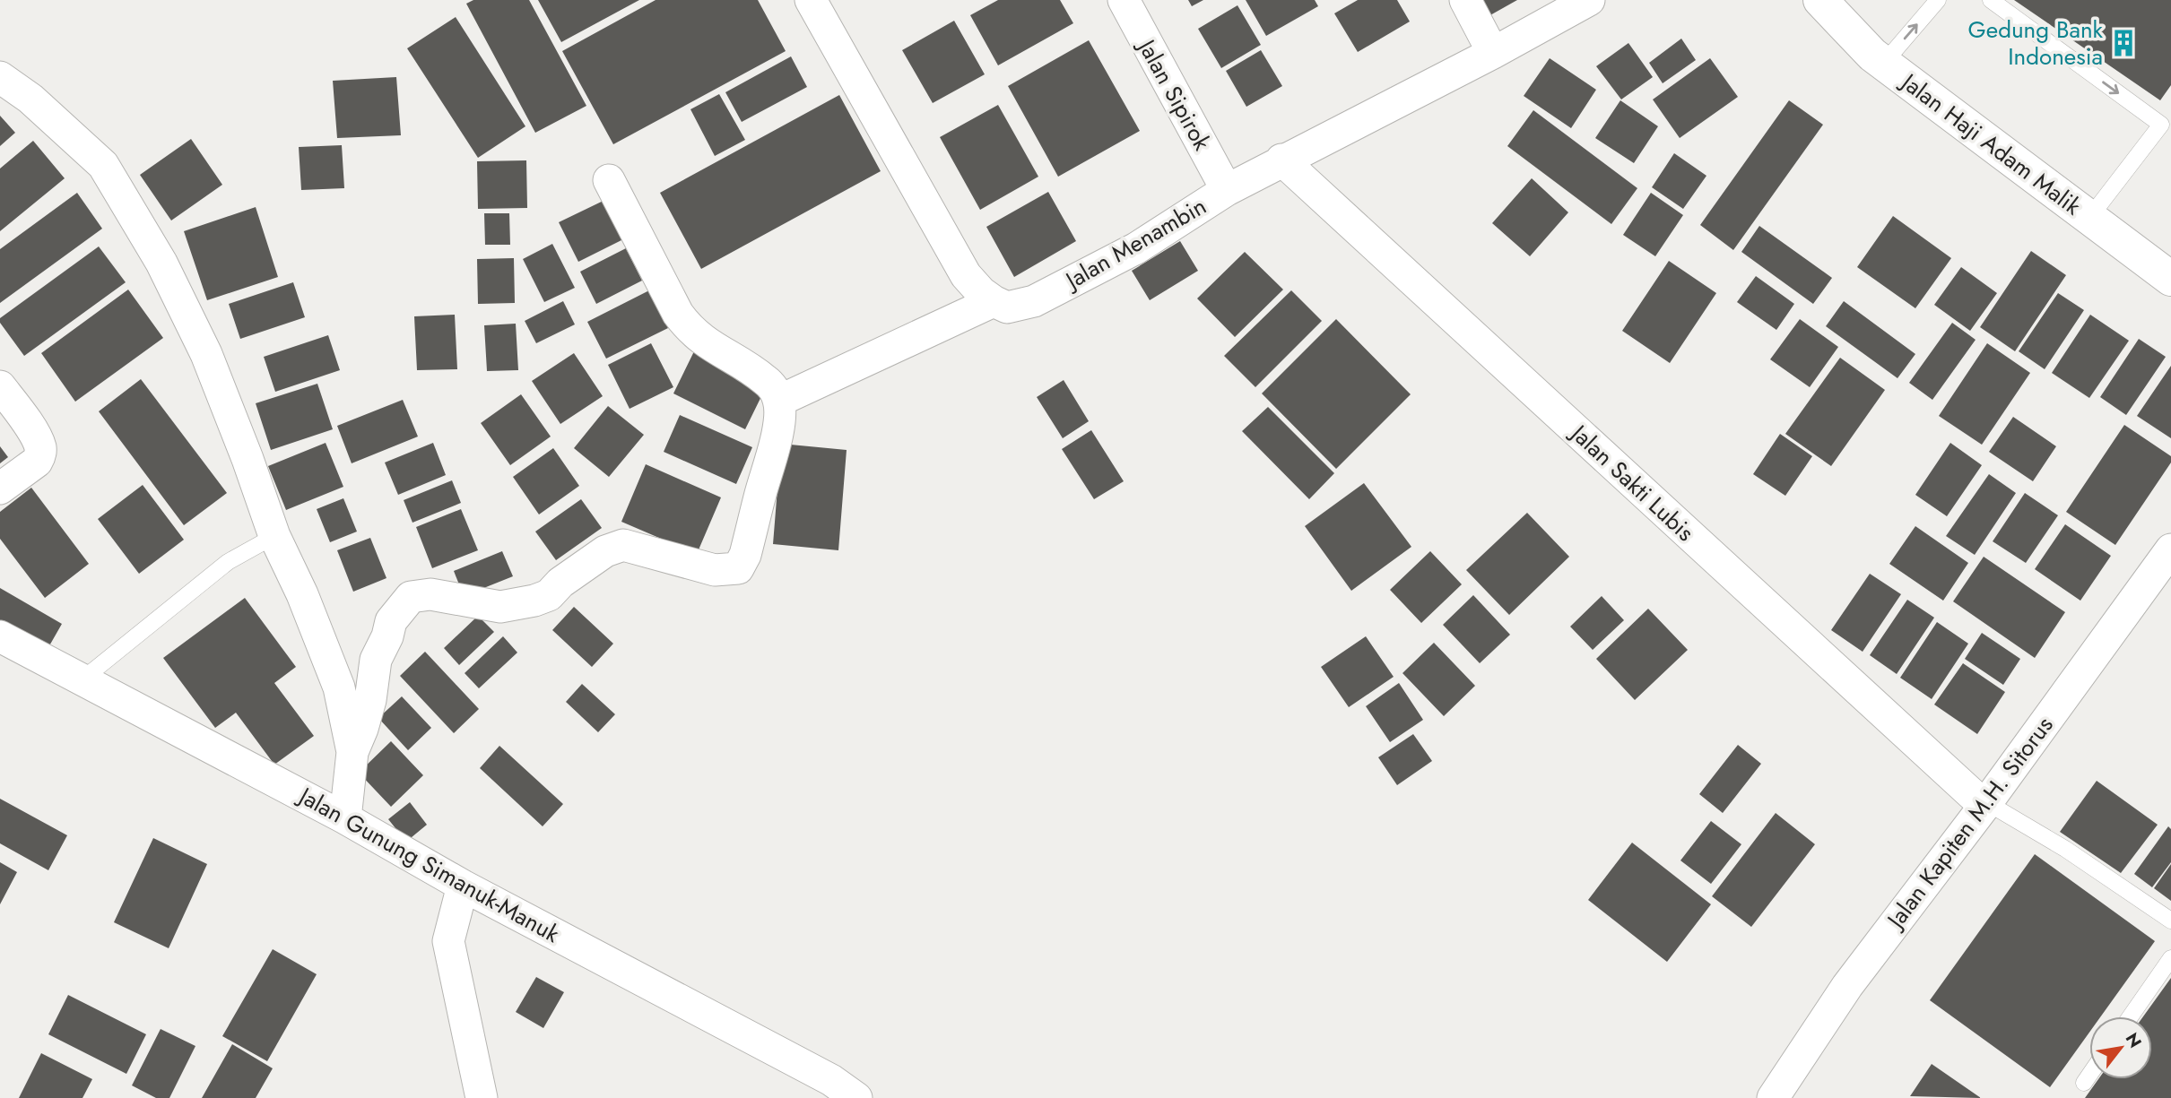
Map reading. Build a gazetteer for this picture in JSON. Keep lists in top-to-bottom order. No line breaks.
{"streets":{"street":["Jalan Sipirok","Jalan Haji Adam Malik","Jalan Menambin","Jalan Sakti Lubis","Jalan Kapiten M.H. Sitorus","Jalan Gunung Simanuk-Manuk"]},"crossings":[["Jalan Sipirok","Jalan Menambin"],["Jalan Menambin","Jalan Sakti Lubis"],["Jalan Sakti Lubis","Jalan Kapiten M.H. Sitorus"]],"places":{"building":["Gedung Bank Indonesia"]},"north":"top right"}
